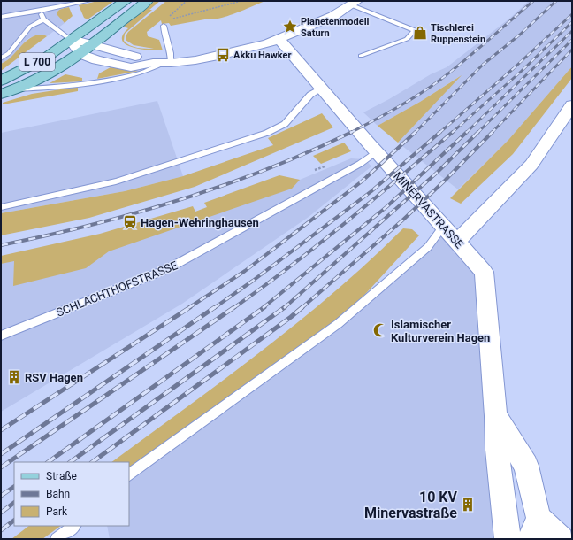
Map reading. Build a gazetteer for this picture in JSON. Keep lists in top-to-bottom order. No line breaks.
{"streets":{"main road":["L 700"],"street":["MINERVASTRASSE"],"lane":["SCHLACHTHOFSTRASSE"]},"crossings":[["MINERVASTRASSE","SCHLACHTHOFSTRASSE"]],"places":{"place":["Planetenmodell Saturn"],"shop":["Tischlerei Ruppenstein"],"bus stop":["Akku Hawker"],"station":["Hagen-Wehringhausen"],"mosque":["Islamischer Kulturverein Hagen"],"building":["RSV Hagen","10 KV Minervastraße"]},"legend":["Straße","Bahn","Park"]}
